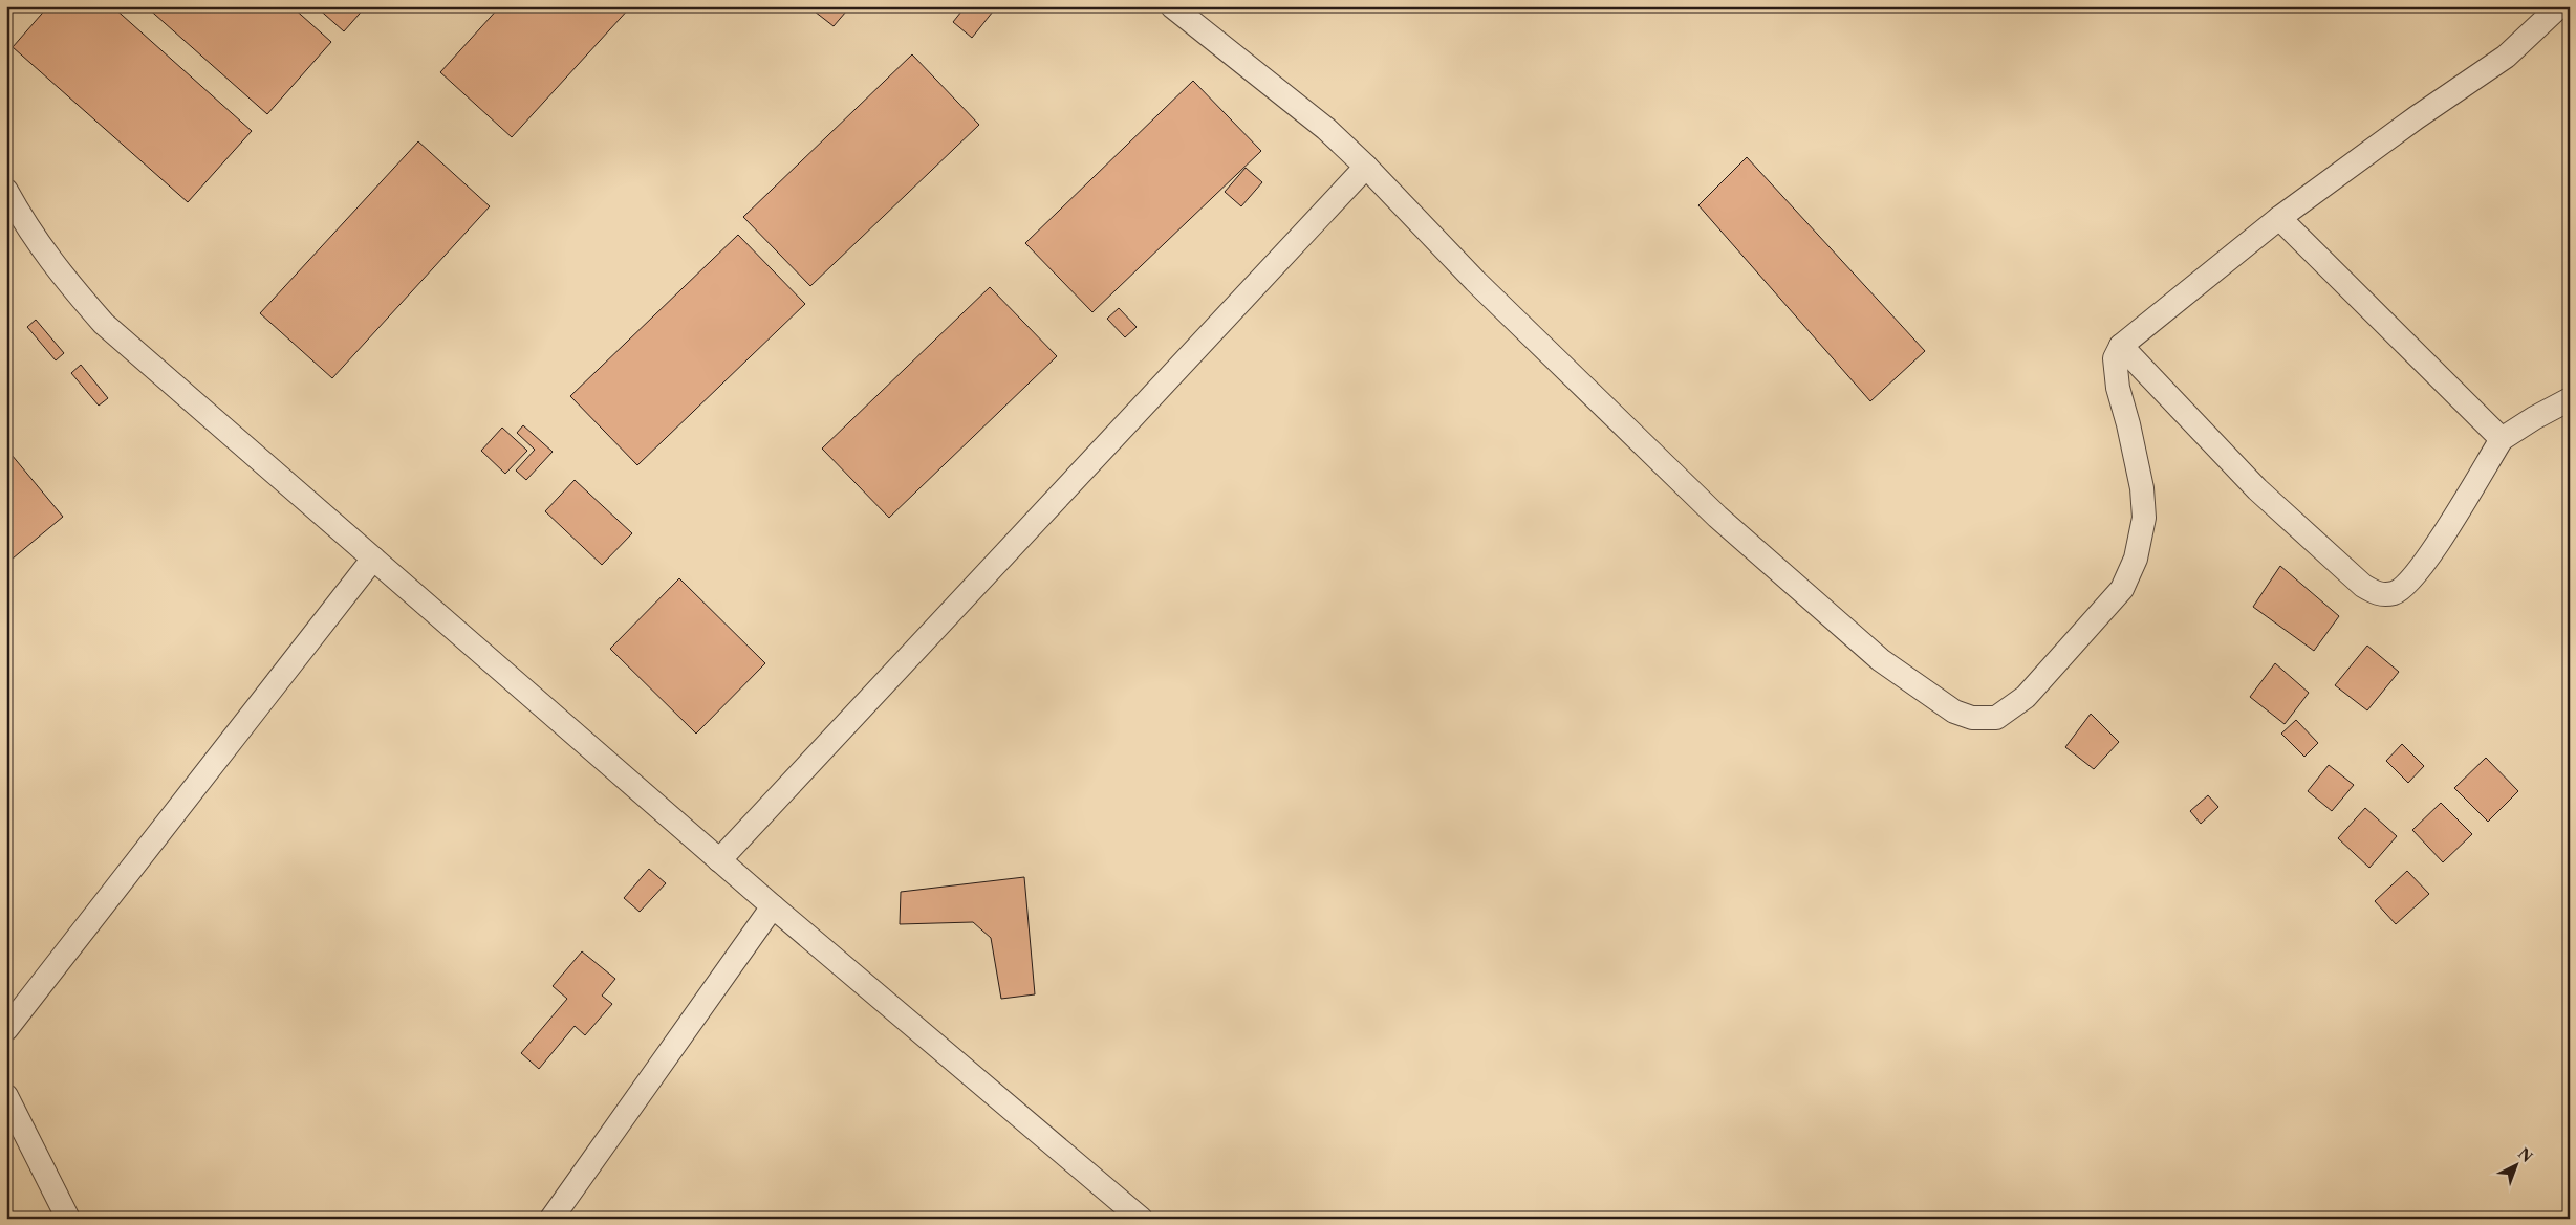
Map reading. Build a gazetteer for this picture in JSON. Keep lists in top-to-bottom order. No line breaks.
{"north":"top right"}
